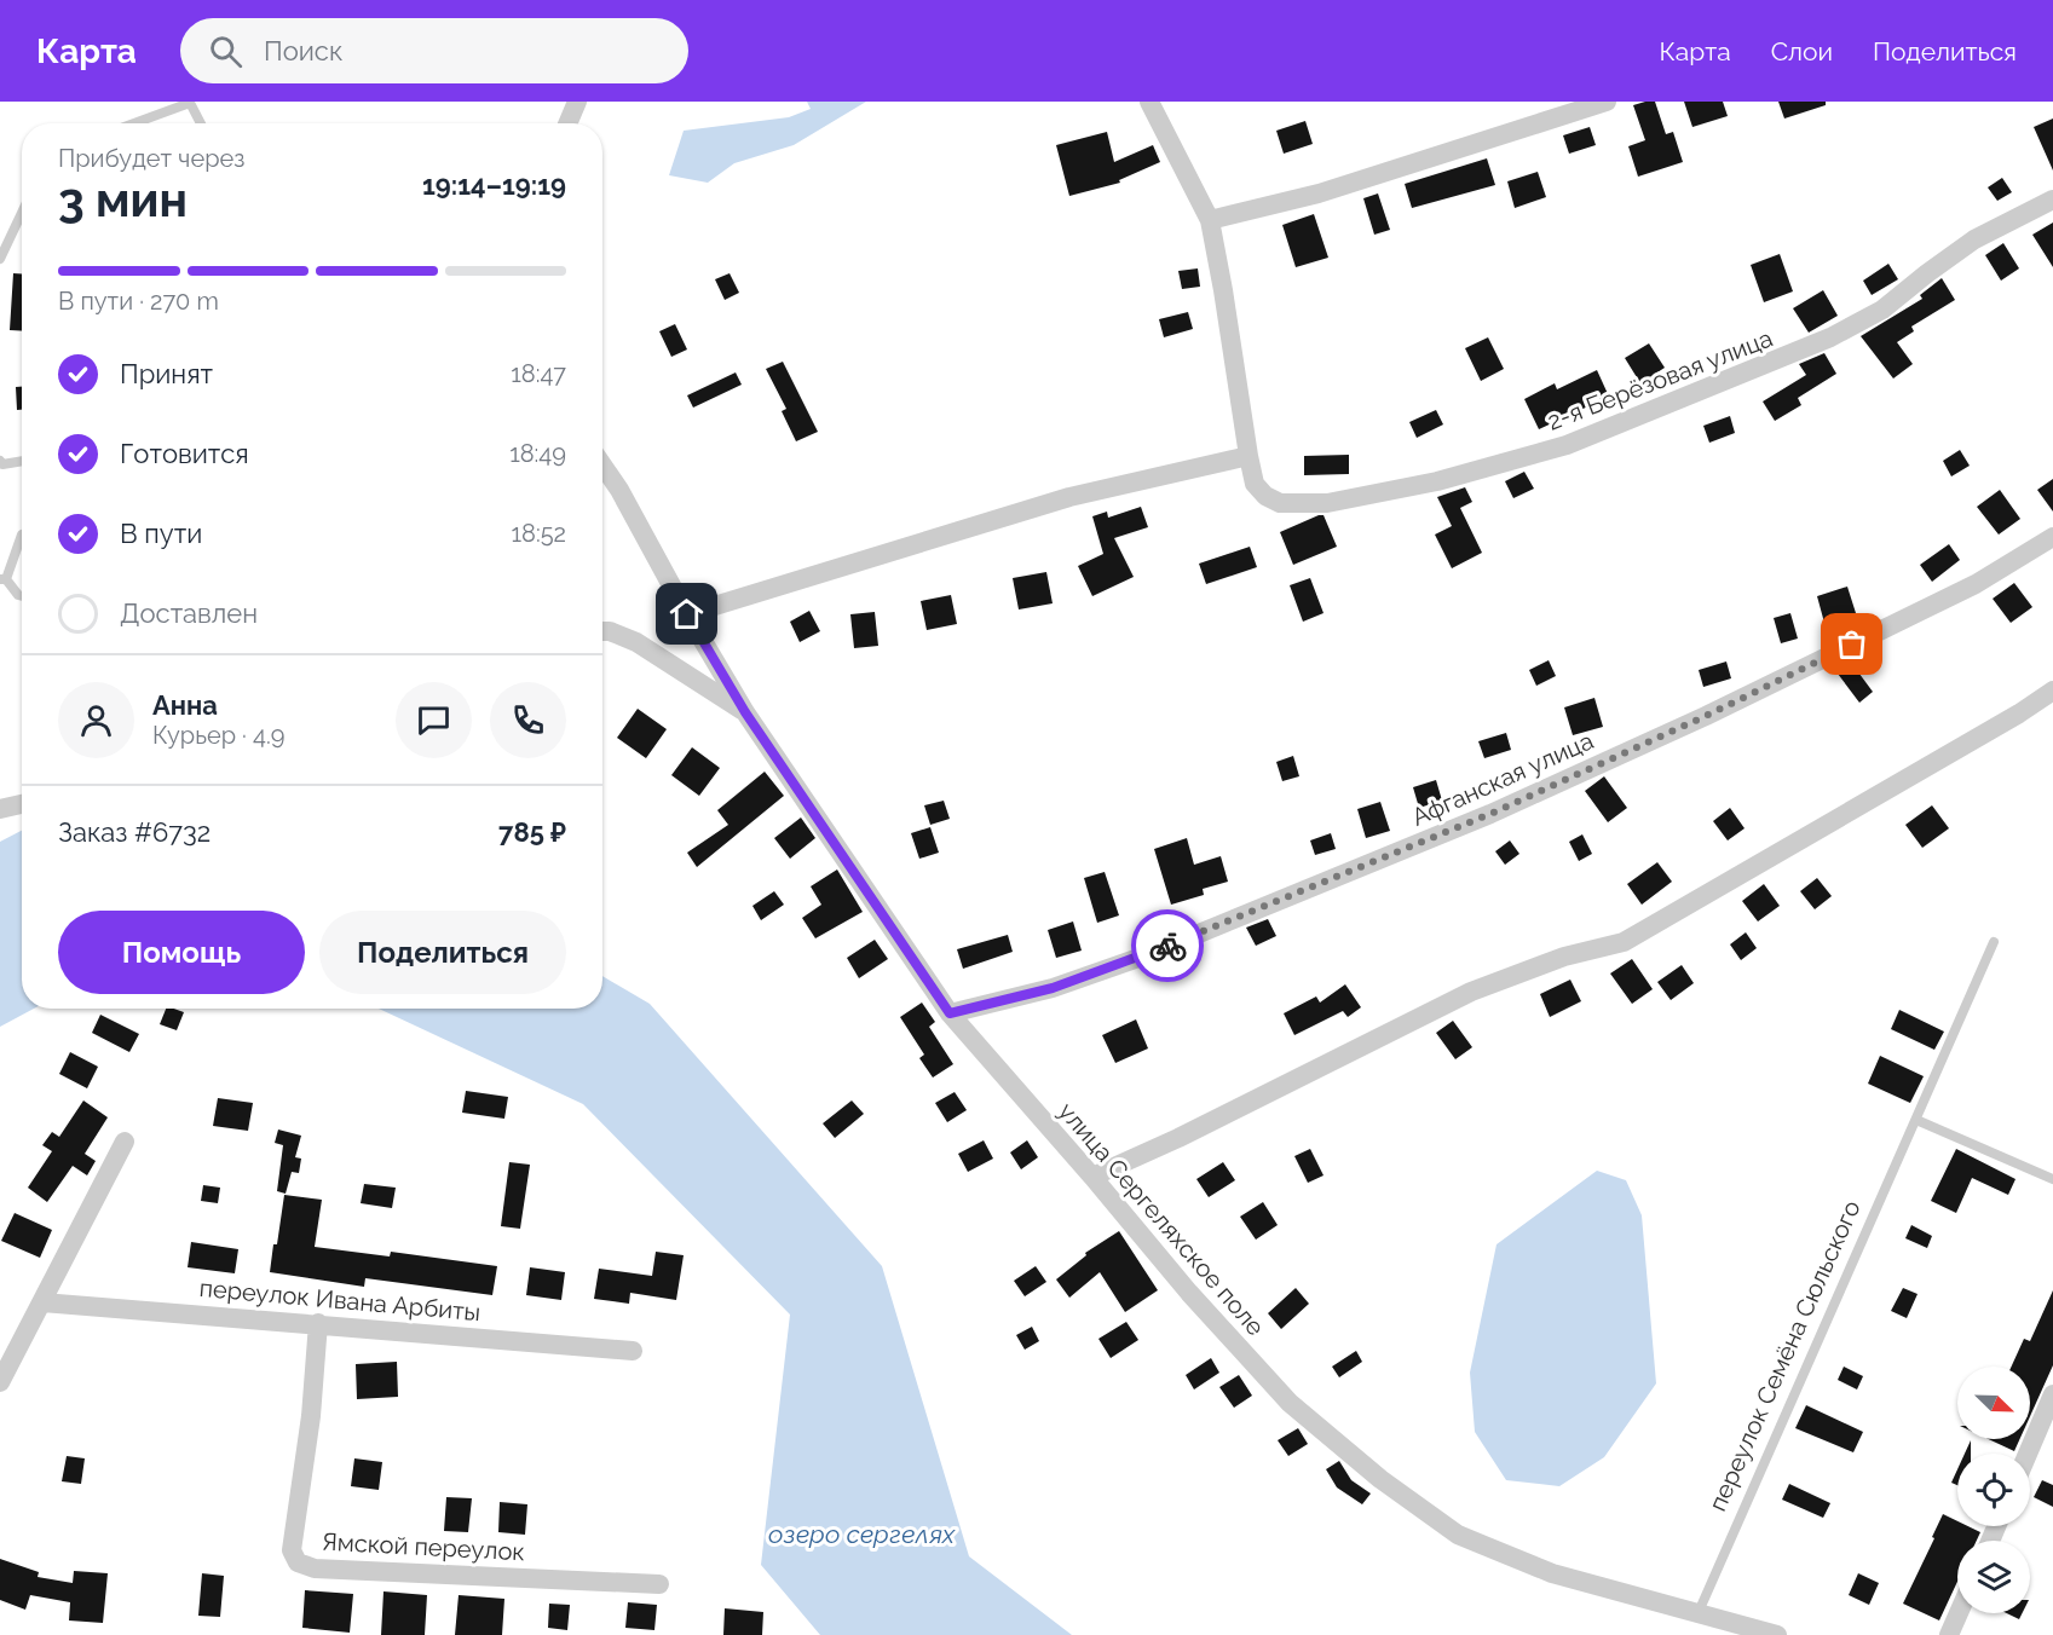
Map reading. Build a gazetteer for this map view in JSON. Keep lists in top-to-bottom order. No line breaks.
{"streets":{"street":["2-я Берёзовая улица","Афганская улица","улица Сергеляхское поле","переулок Ивана Арбиты","Ямской переулок"],"lane":["переулок Семёна Сюльского"]},"crossings":[["Афганская улица","улица Сергеляхское поле"],["улица Сергеляхское поле","переулок Семёна Сюльского"],["переулок Ивана Арбиты","Ямской переулок"]],"water":["озеро сергелях"],"north":"bottom right","page":{"header":"Карта","search":"Поиск","nav":["Карта","Слои","Поделиться"],"heading":["3 мин","Прибудет через","19:14–19:19"],"panel":["Анна","Курьер · 4.9","Заказ #6732","785 ₽"],"bar":"В пути · 270 m","list":[["Принят","18:47"],["Готовится","18:49"],["В пути","18:52"],"Доставлен"],"buttons":["Помощь","Поделиться"]}}
